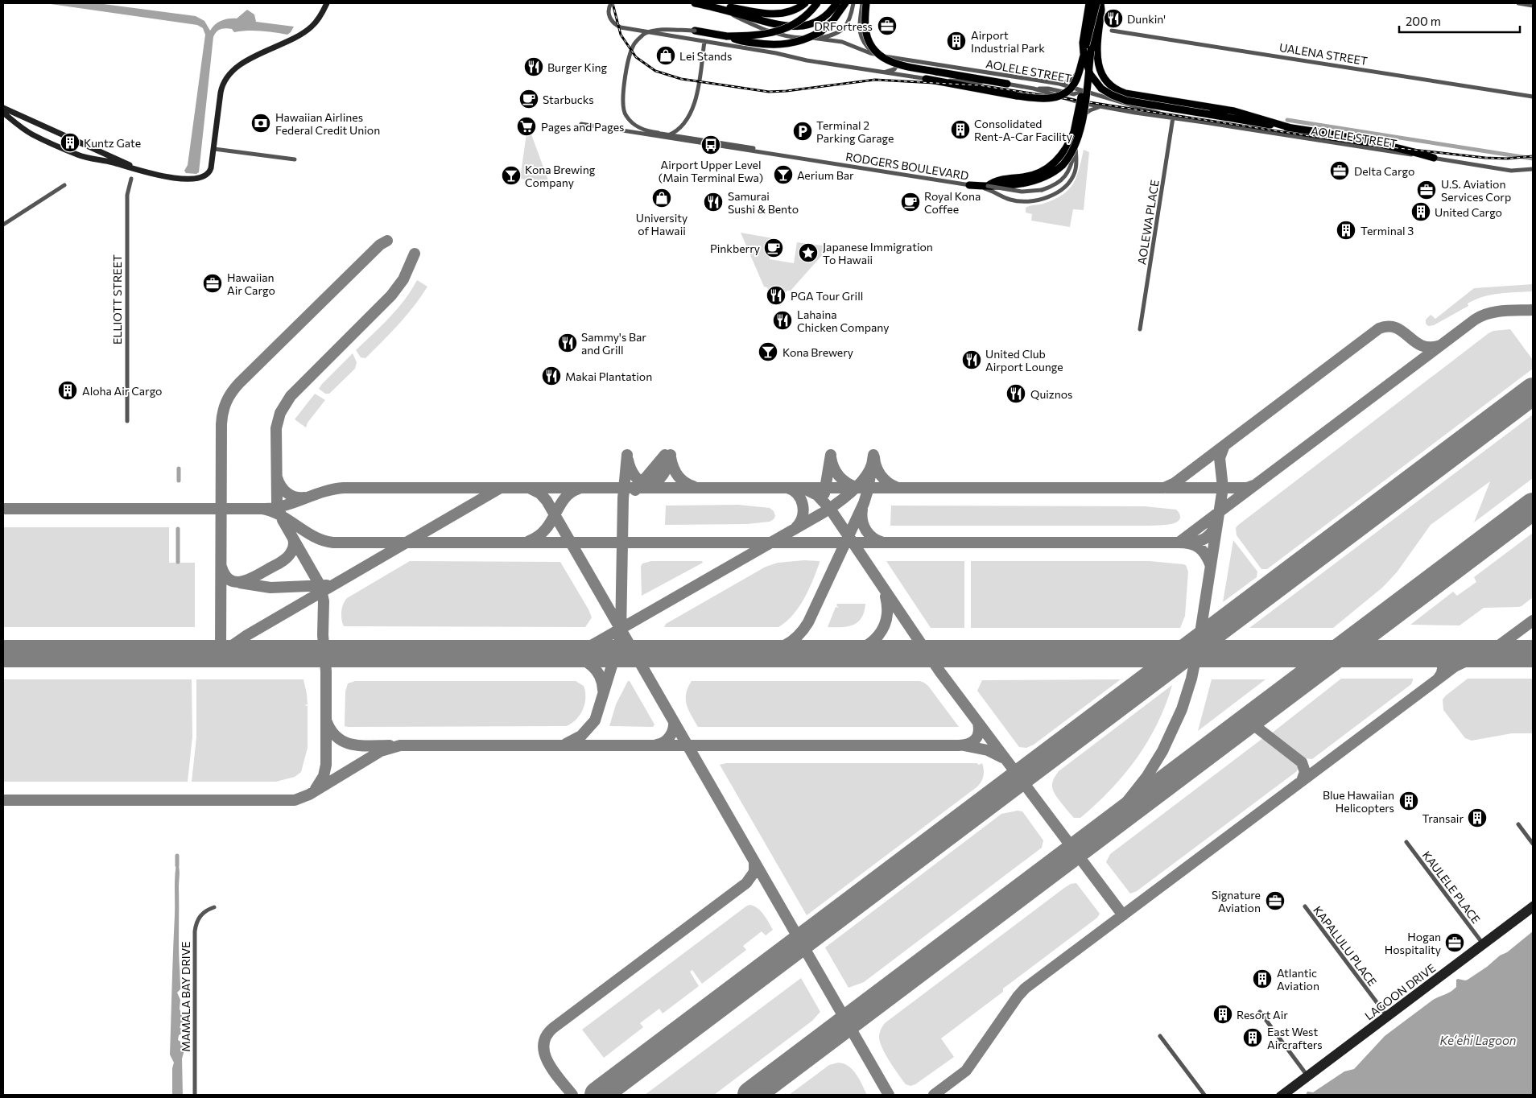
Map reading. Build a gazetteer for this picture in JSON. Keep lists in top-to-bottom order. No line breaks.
{"streets":{"street":["UALENA STREET","AOLELE STREET","RODGERS BOULEVARD","AOLEWA PLACE","ELLIOTT STREET","KAULELE PLACE","KAPALULU PLACE","LAGOON DRIVE","MAMALA BAY DRIVE"]},"crossings":[["AOLELE STREET","RODGERS BOULEVARD"],["AOLELE STREET","AOLEWA PLACE"],["KAULELE PLACE","LAGOON DRIVE"],["KAPALULU PLACE","LAGOON DRIVE"]],"water":["Keʻehi Lagoon"],"places":{"restaurant":["Dunkin'","Burger King","Samurai Sushi & Bento","PGA Tour Grill","Lahaina Chicken Company","Sammy's Bar and Grill","United Club Airport Lounge","Makai Plantation","Quiznos"],"office":["DRFortress","Delta Cargo","U.S. Aviation Services Corp","Hawaiian Air Cargo","Signature Aviation","Hogan Hospitality"],"building":["Airport Industrial Park","Consolidated Rent-A-Car Facility","Kuntz Gate","United Cargo","Terminal 3","Aloha Air Cargo","Blue Hawaiian Helicopters","Transair","Atlantic Aviation","Resort Air","East West Aircrafters"],"shop":["Lei Stands","University of Hawaii"],"cafe":["Starbucks","Royal Kona Coffee","Pinkberry"],"bank":["Hawaiian Airlines Federal Credit Union"],"supermarket":["Pages and Pages"],"parking":["Terminal 2 Parking Garage"],"bus stop":["Airport Upper Level (Main Terminal Ewa)"],"bar":["Aerium Bar","Kona Brewing Company","Kona Brewery"],"place":["Japanese Immigration To Hawaii"]},"scale_bar":"200 m"}
